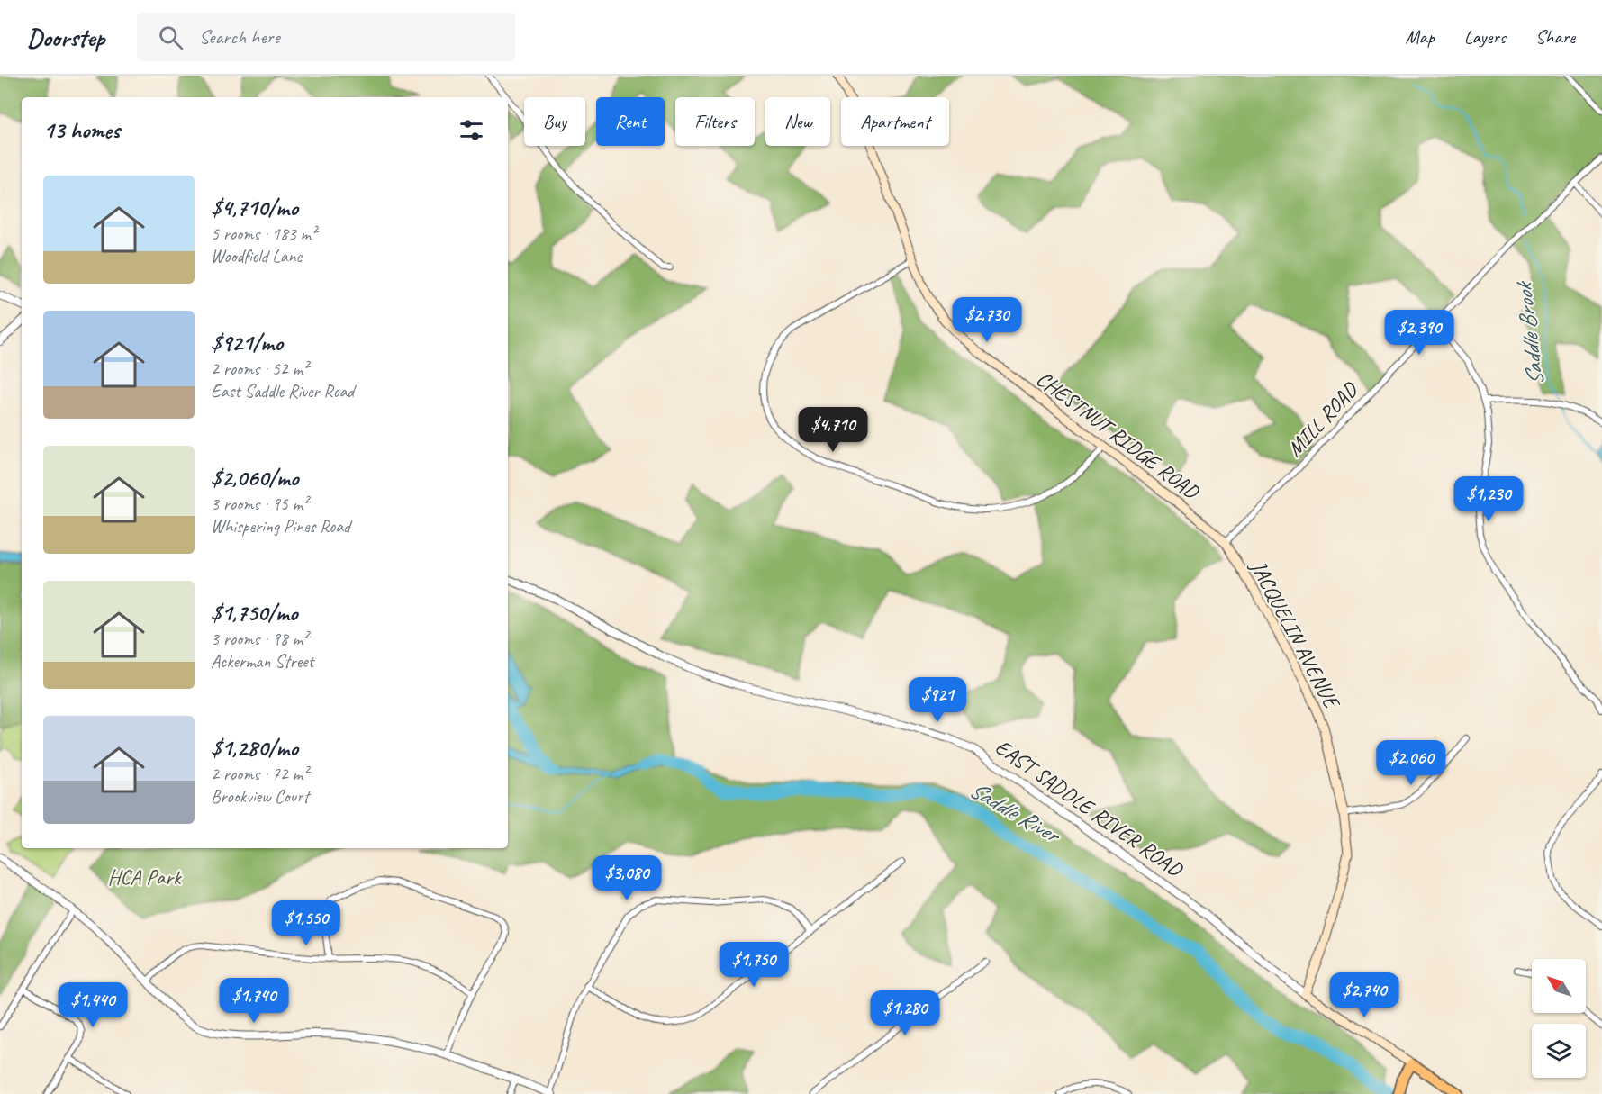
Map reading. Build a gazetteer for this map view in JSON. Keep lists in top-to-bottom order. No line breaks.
{"streets":{"main road":["CHESTNUT RIDGE ROAD","JACQUELIN AVENUE","EAST SADDLE RIVER ROAD"],"street":["MILL ROAD"]},"crossings":[["MILL ROAD","CHESTNUT RIDGE ROAD"],["MILL ROAD","JACQUELIN AVENUE"],["CHESTNUT RIDGE ROAD","JACQUELIN AVENUE"],["JACQUELIN AVENUE","EAST SADDLE RIVER ROAD"]],"water":["Saddle Brook","Saddle River"],"parks":["HCA Park"],"north":"top left","page":{"header":"Doorstep","search":"Search here","nav":["Map","Layers","Share"],"chip":["Buy","Rent","Filters","New","Apartment"],"heading":"13 homes","list":[{"name":"$4,710/mo","note":"5 rooms · 183 m² · Woodfield Lane"},{"name":"$921/mo","note":"2 rooms · 52 m² · East Saddle River Road"},{"name":"$2,060/mo","note":"3 rooms · 95 m² · Whispering Pines Road"},{"name":"$1,750/mo","note":"3 rooms · 98 m² · Ackerman Street"},{"name":"$1,280/mo","note":"2 rooms · 72 m² · Brookview Court"}],"price":["$2,730","$2,390","$4,710","$1,230","$921","$2,060","$3,080","$1,550","$1,750","$2,740","$1,740","$1,440","$1,280"]}}
